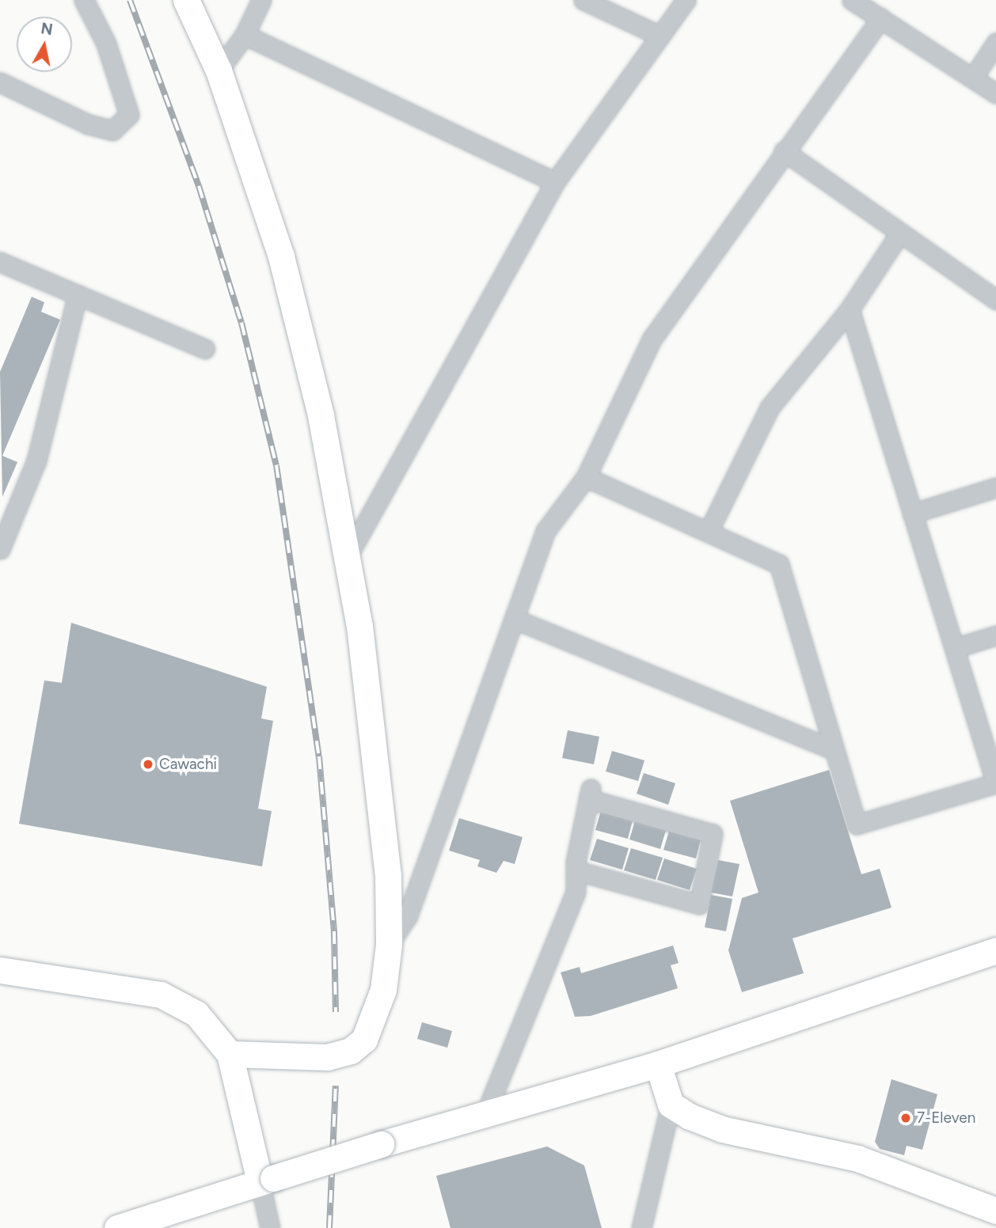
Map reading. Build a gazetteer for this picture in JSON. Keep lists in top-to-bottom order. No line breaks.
{"places":["Cawachi","7-Eleven"],"north":"top"}
